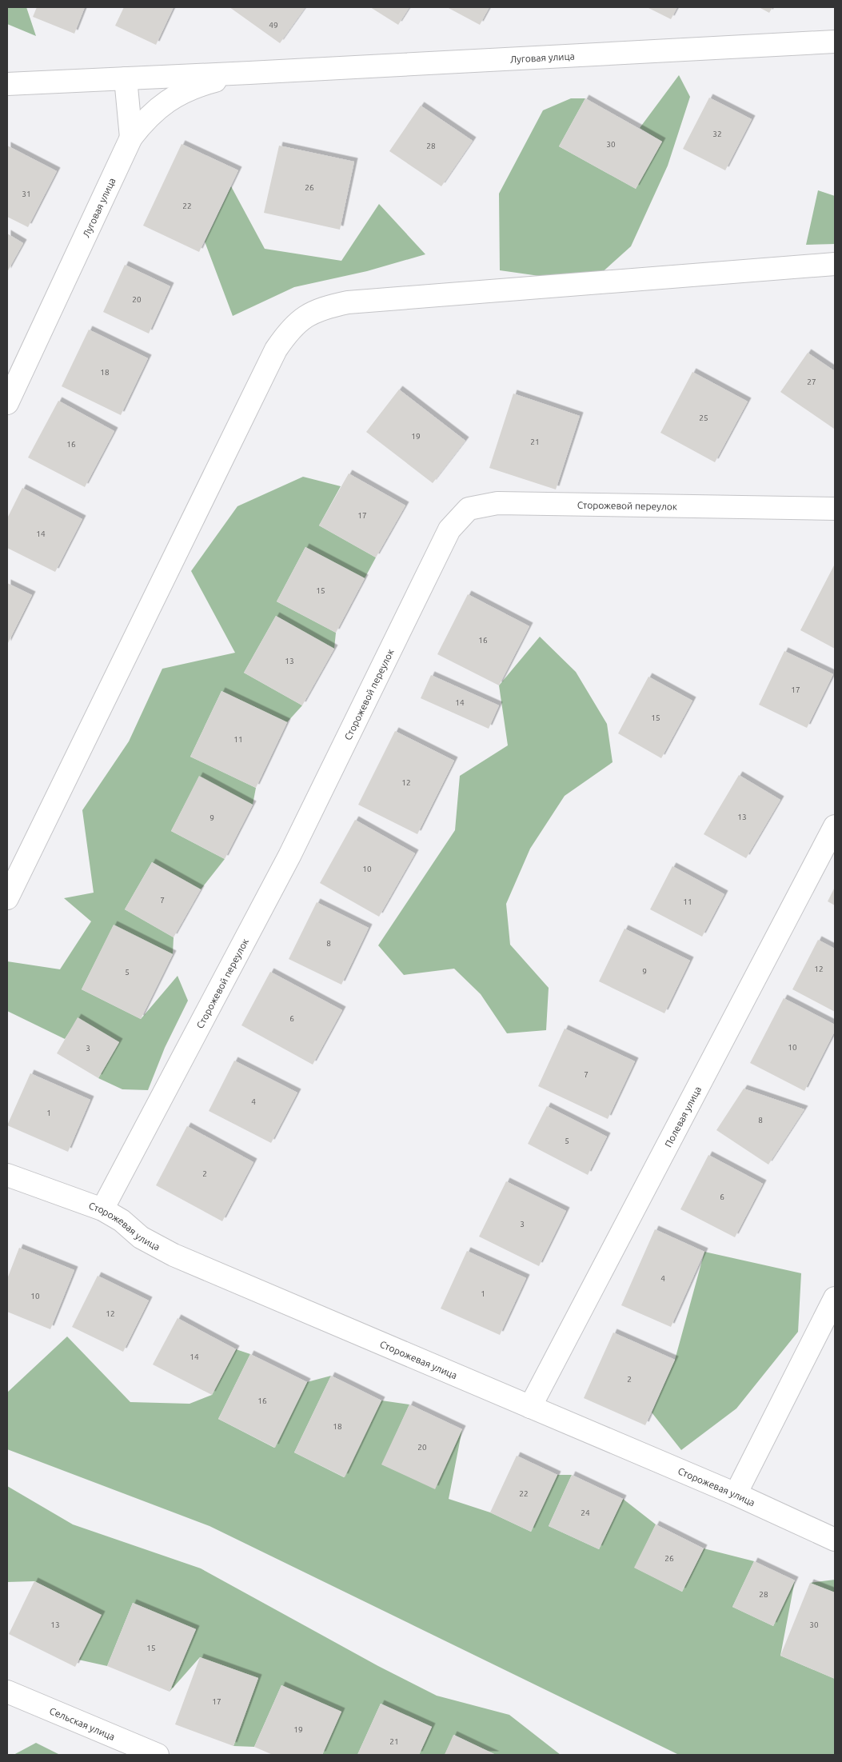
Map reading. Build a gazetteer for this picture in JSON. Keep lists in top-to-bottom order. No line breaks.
{"streets":{"street":["Луговая улица","Сторожевой переулок","Полевая улица","Сторожевая улица","Сельская улица"]},"crossings":[["Сторожевой переулок","Сторожевая улица"],["Полевая улица","Сторожевая улица"]],"house_numbers":["49","32","30","28","26","31","22","20","18","27","25","19","21","16","17","14","15","16","13","17","14","15","11","12","13","9","10","7","11","8","12","9","5","6","10","3","7","4","1","8","5","2","6","3","4","1","10","12","14","2","16","18","20","22","24","26","28","13","30","15","17","19","21"]}
